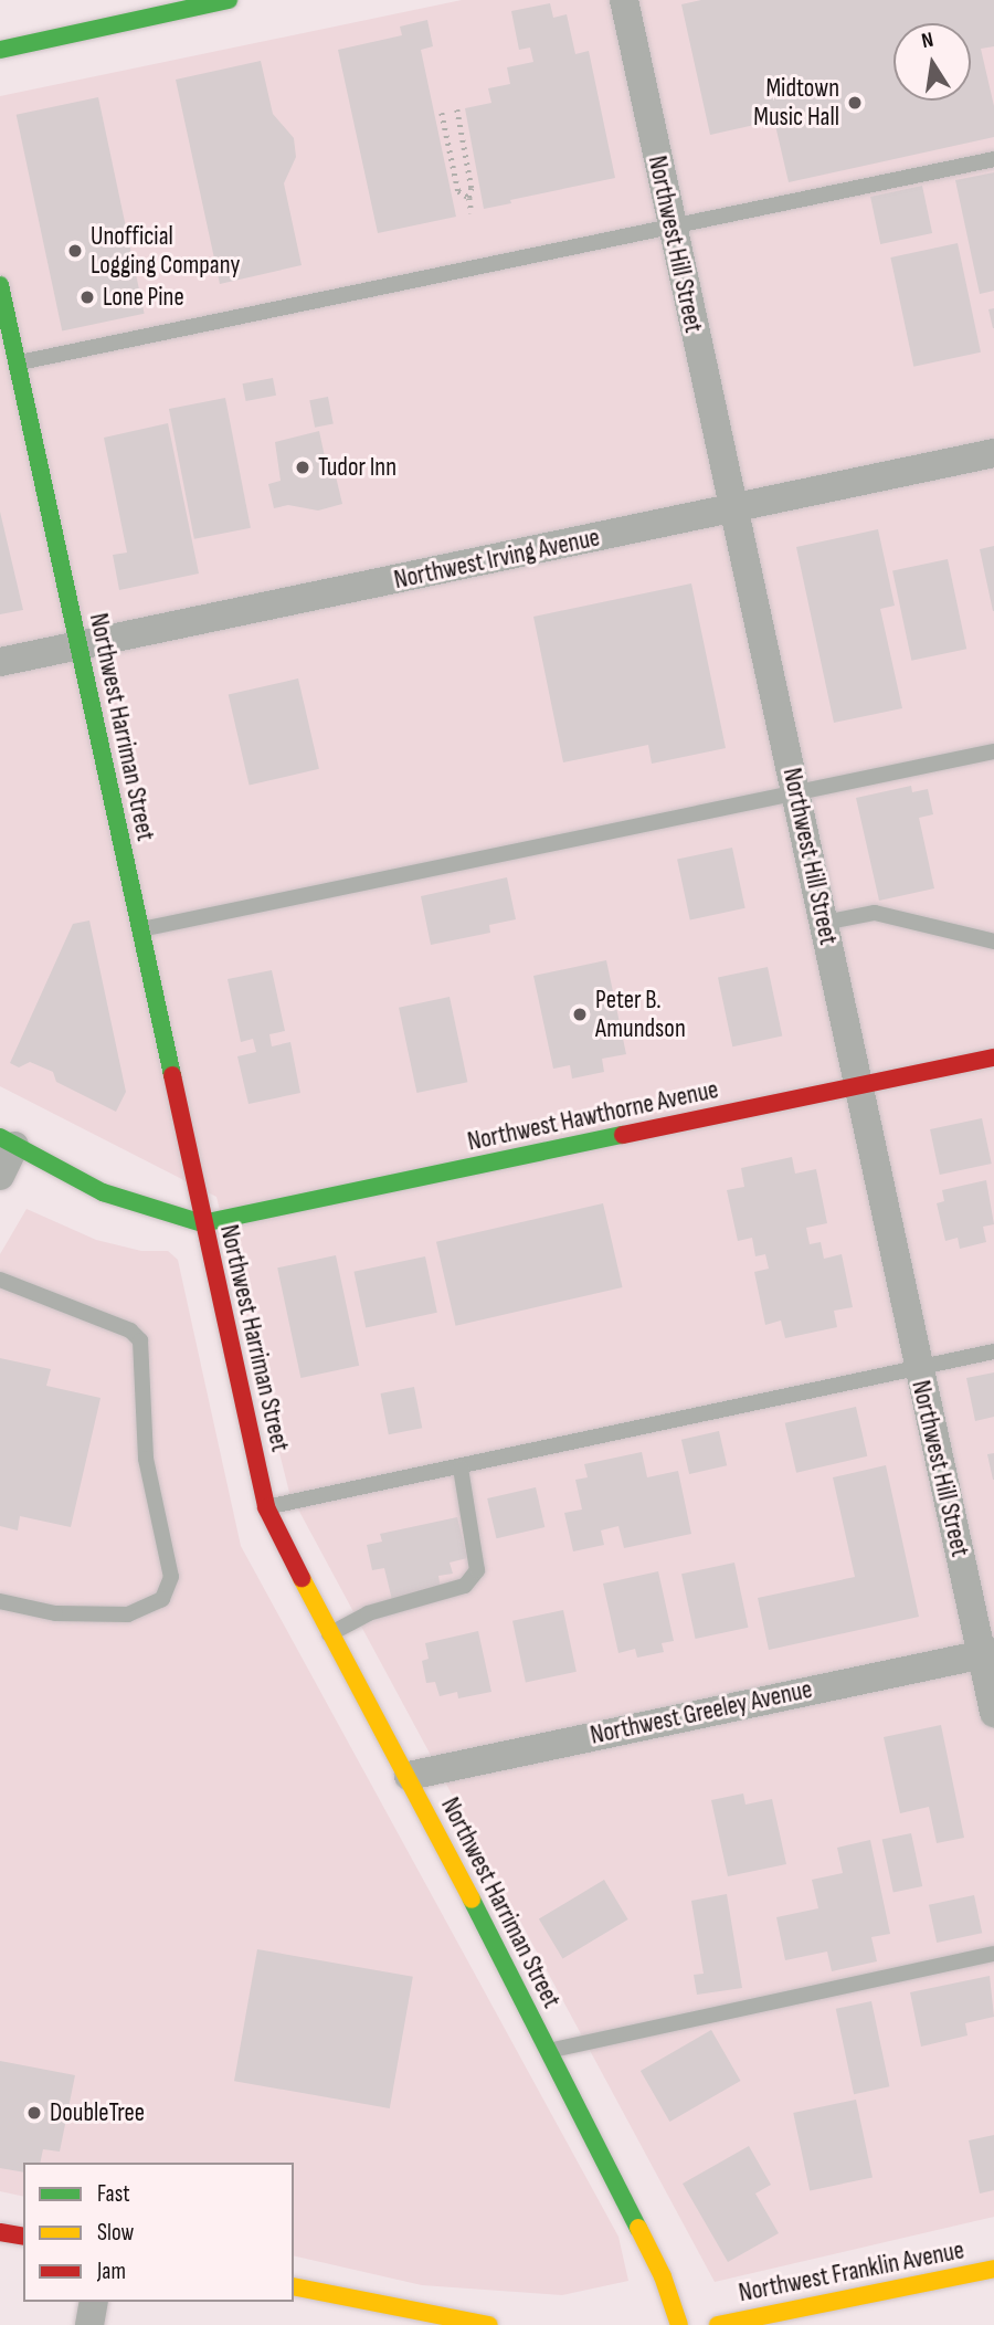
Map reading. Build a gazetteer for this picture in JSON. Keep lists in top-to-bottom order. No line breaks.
{"streets":{"street":["Northwest Hill Street","Northwest Irving Avenue","Northwest Harriman Street","Northwest Hawthorne Avenue","Northwest Greeley Avenue","Northwest Franklin Avenue"]},"crossings":[["Northwest Hill Street","Northwest Irving Avenue"],["Northwest Hill Street","Northwest Hawthorne Avenue"],["Northwest Hill Street","Northwest Greeley Avenue"],["Northwest Irving Avenue","Northwest Harriman Street"],["Northwest Harriman Street","Northwest Hawthorne Avenue"],["Northwest Harriman Street","Northwest Greeley Avenue"]],"places":["Midtown Music Hall","Unofficial Logging Company","Lone Pine","Tudor Inn","Peter B. Amundson","DoubleTree"],"legend":["Fast","Slow","Jam"],"north":"top"}
